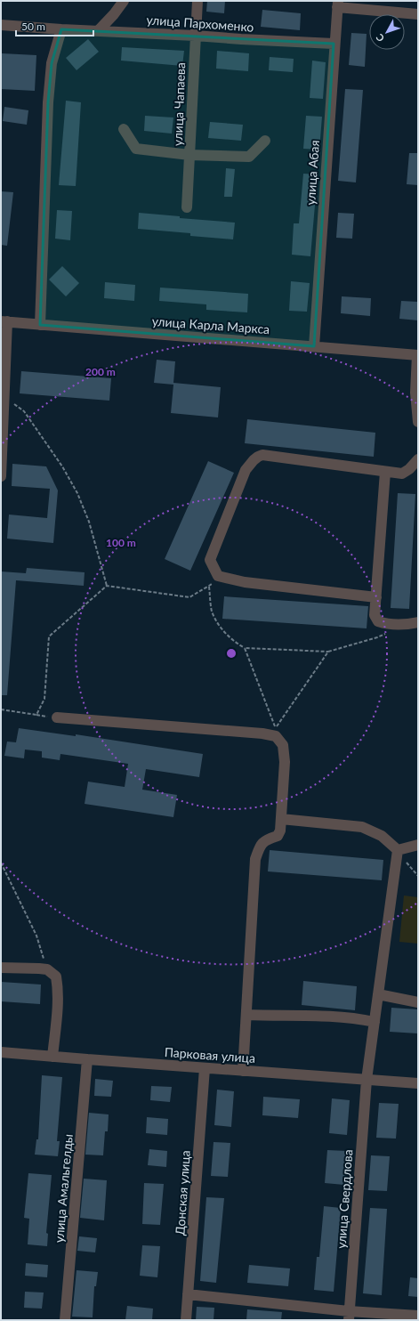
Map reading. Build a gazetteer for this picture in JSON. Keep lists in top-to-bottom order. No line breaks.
{"streets":{"street":["улица Пархоменко","улица Чапаева","улица Абая","улица Карла Маркса","Парковая улица","улица Амальгелды","Донская улица","улица Свердлова"]},"crossings":[["улица Пархоменко","улица Чапаева"],["улица Пархоменко","улица Абая"],["улица Абая","улица Карла Маркса"],["Парковая улица","улица Амальгелды"],["Парковая улица","Донская улица"],["Парковая улица","улица Свердлова"]],"scale_bar":"50 m","north":"bottom left","rings":["200 m","100 m"]}
